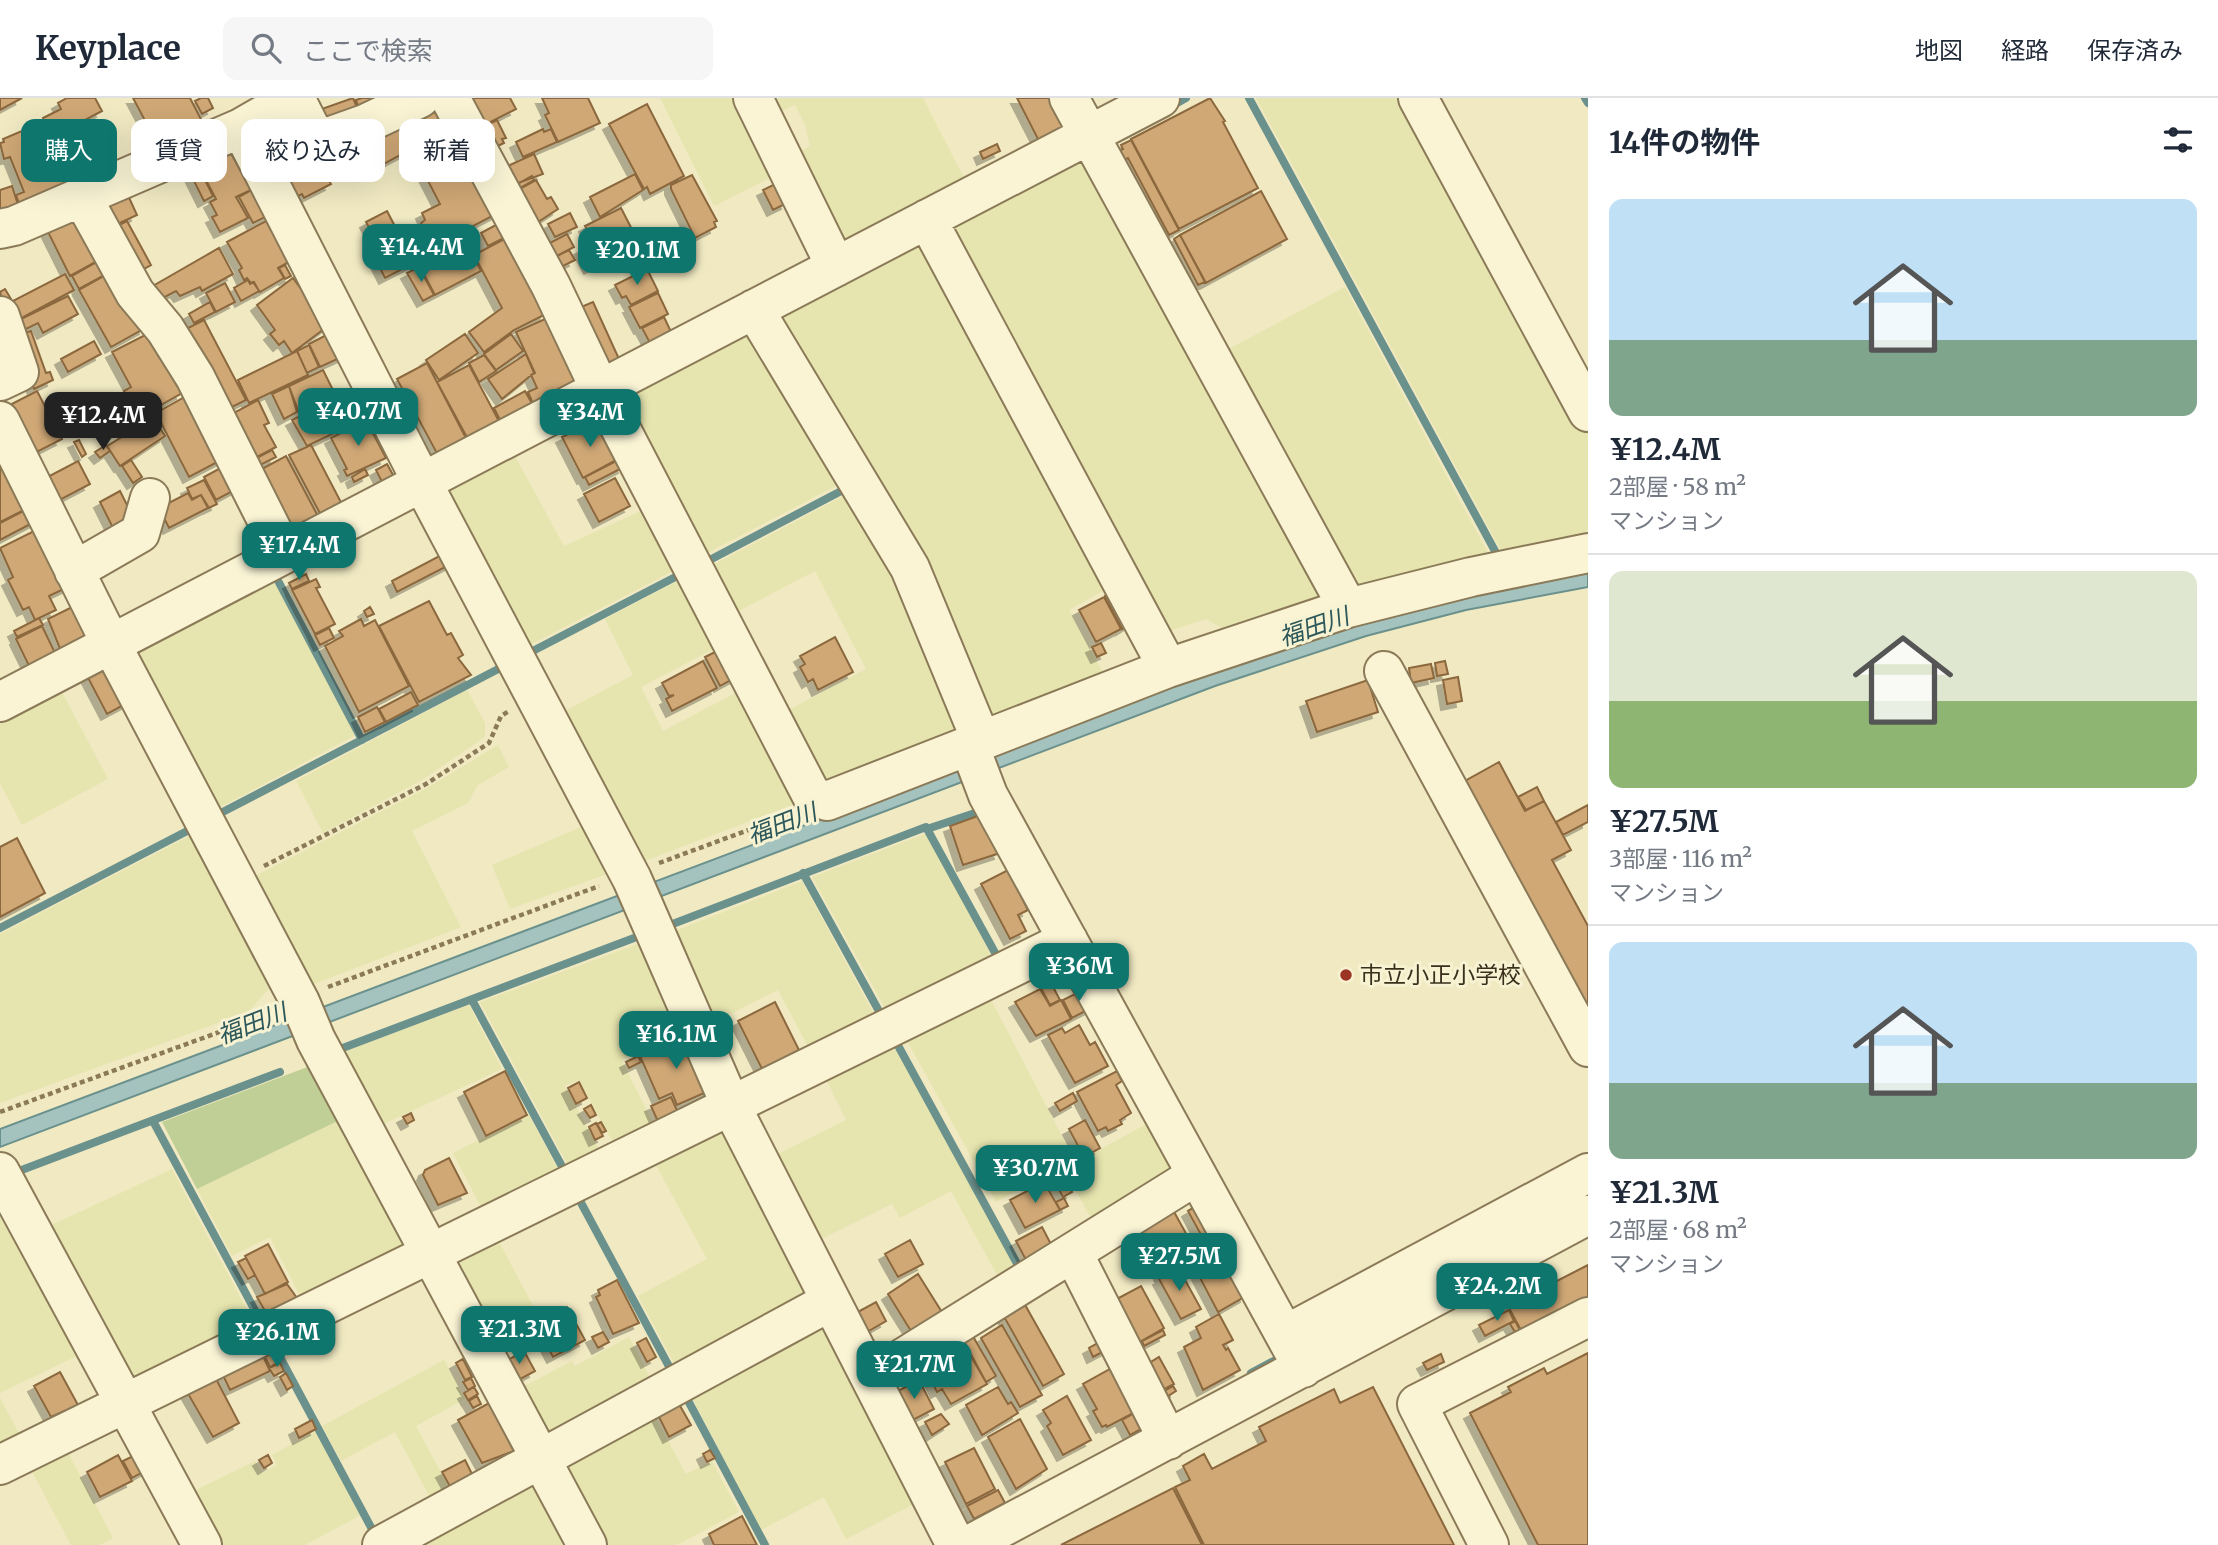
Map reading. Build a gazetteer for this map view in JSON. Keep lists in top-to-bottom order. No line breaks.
{"water":["福田川"],"places":["市立小正小学校"],"page":{"header":"Keyplace","search":"ここで検索","nav":["地図","経路","保存済み"],"heading":"14件の物件","chip":["購入","賃貸","絞り込み","新着"],"list":[{"name":"¥12.4M","note":"2部屋 · 58 m² · マンション"},{"name":"¥27.5M","note":"3部屋 · 116 m² · マンション"},{"name":"¥21.3M","note":"2部屋 · 68 m² · マンション"}],"price":["¥14.4M","¥20.1M","¥40.7M","¥34M","¥12.4M","¥17.4M","¥36M","¥16.1M","¥30.7M","¥27.5M","¥24.2M","¥21.3M","¥26.1M","¥21.7M"]}}
